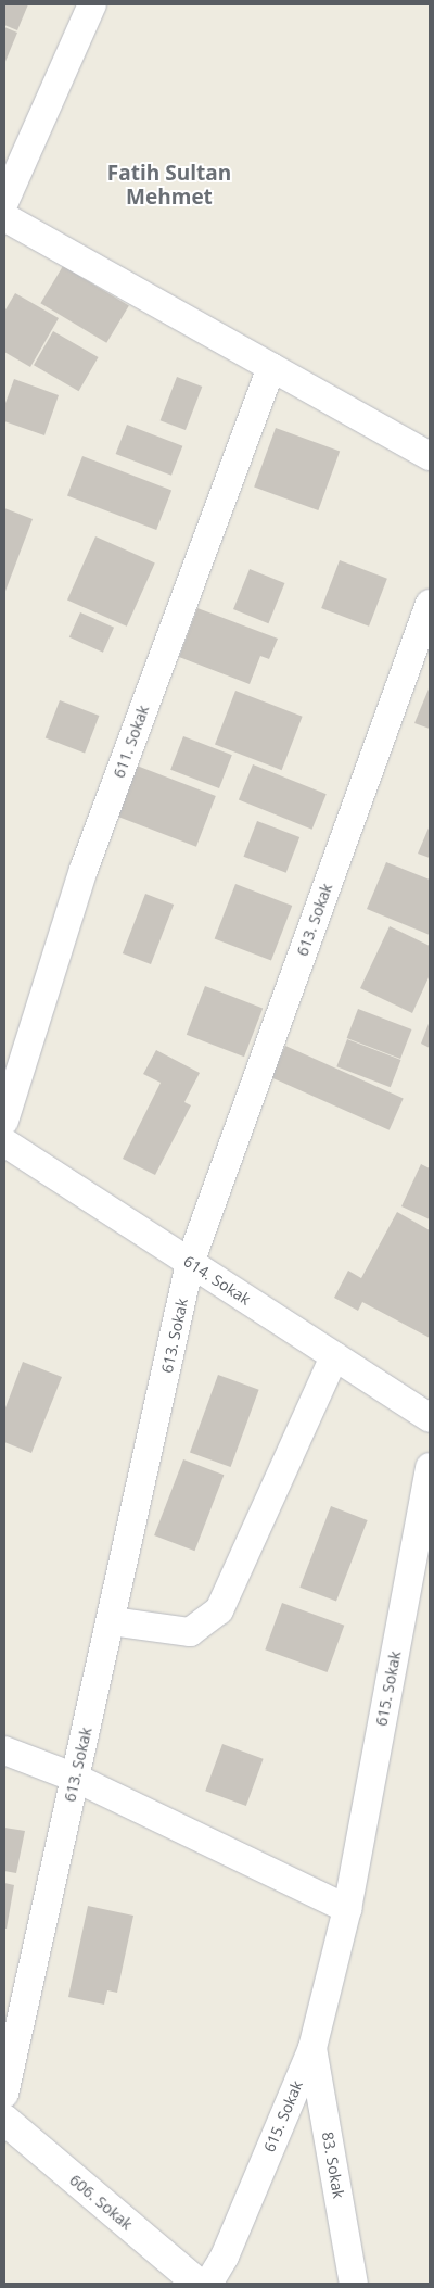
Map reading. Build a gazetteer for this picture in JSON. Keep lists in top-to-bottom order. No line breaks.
{"streets":{"street":["611. Sokak","613. Sokak","614. Sokak","615. Sokak","83. Sokak","606. Sokak"]},"crossings":[["613. Sokak","614. Sokak"],["615. Sokak","83. Sokak"]],"districts":["Fatih Sultan Mehmet"]}
